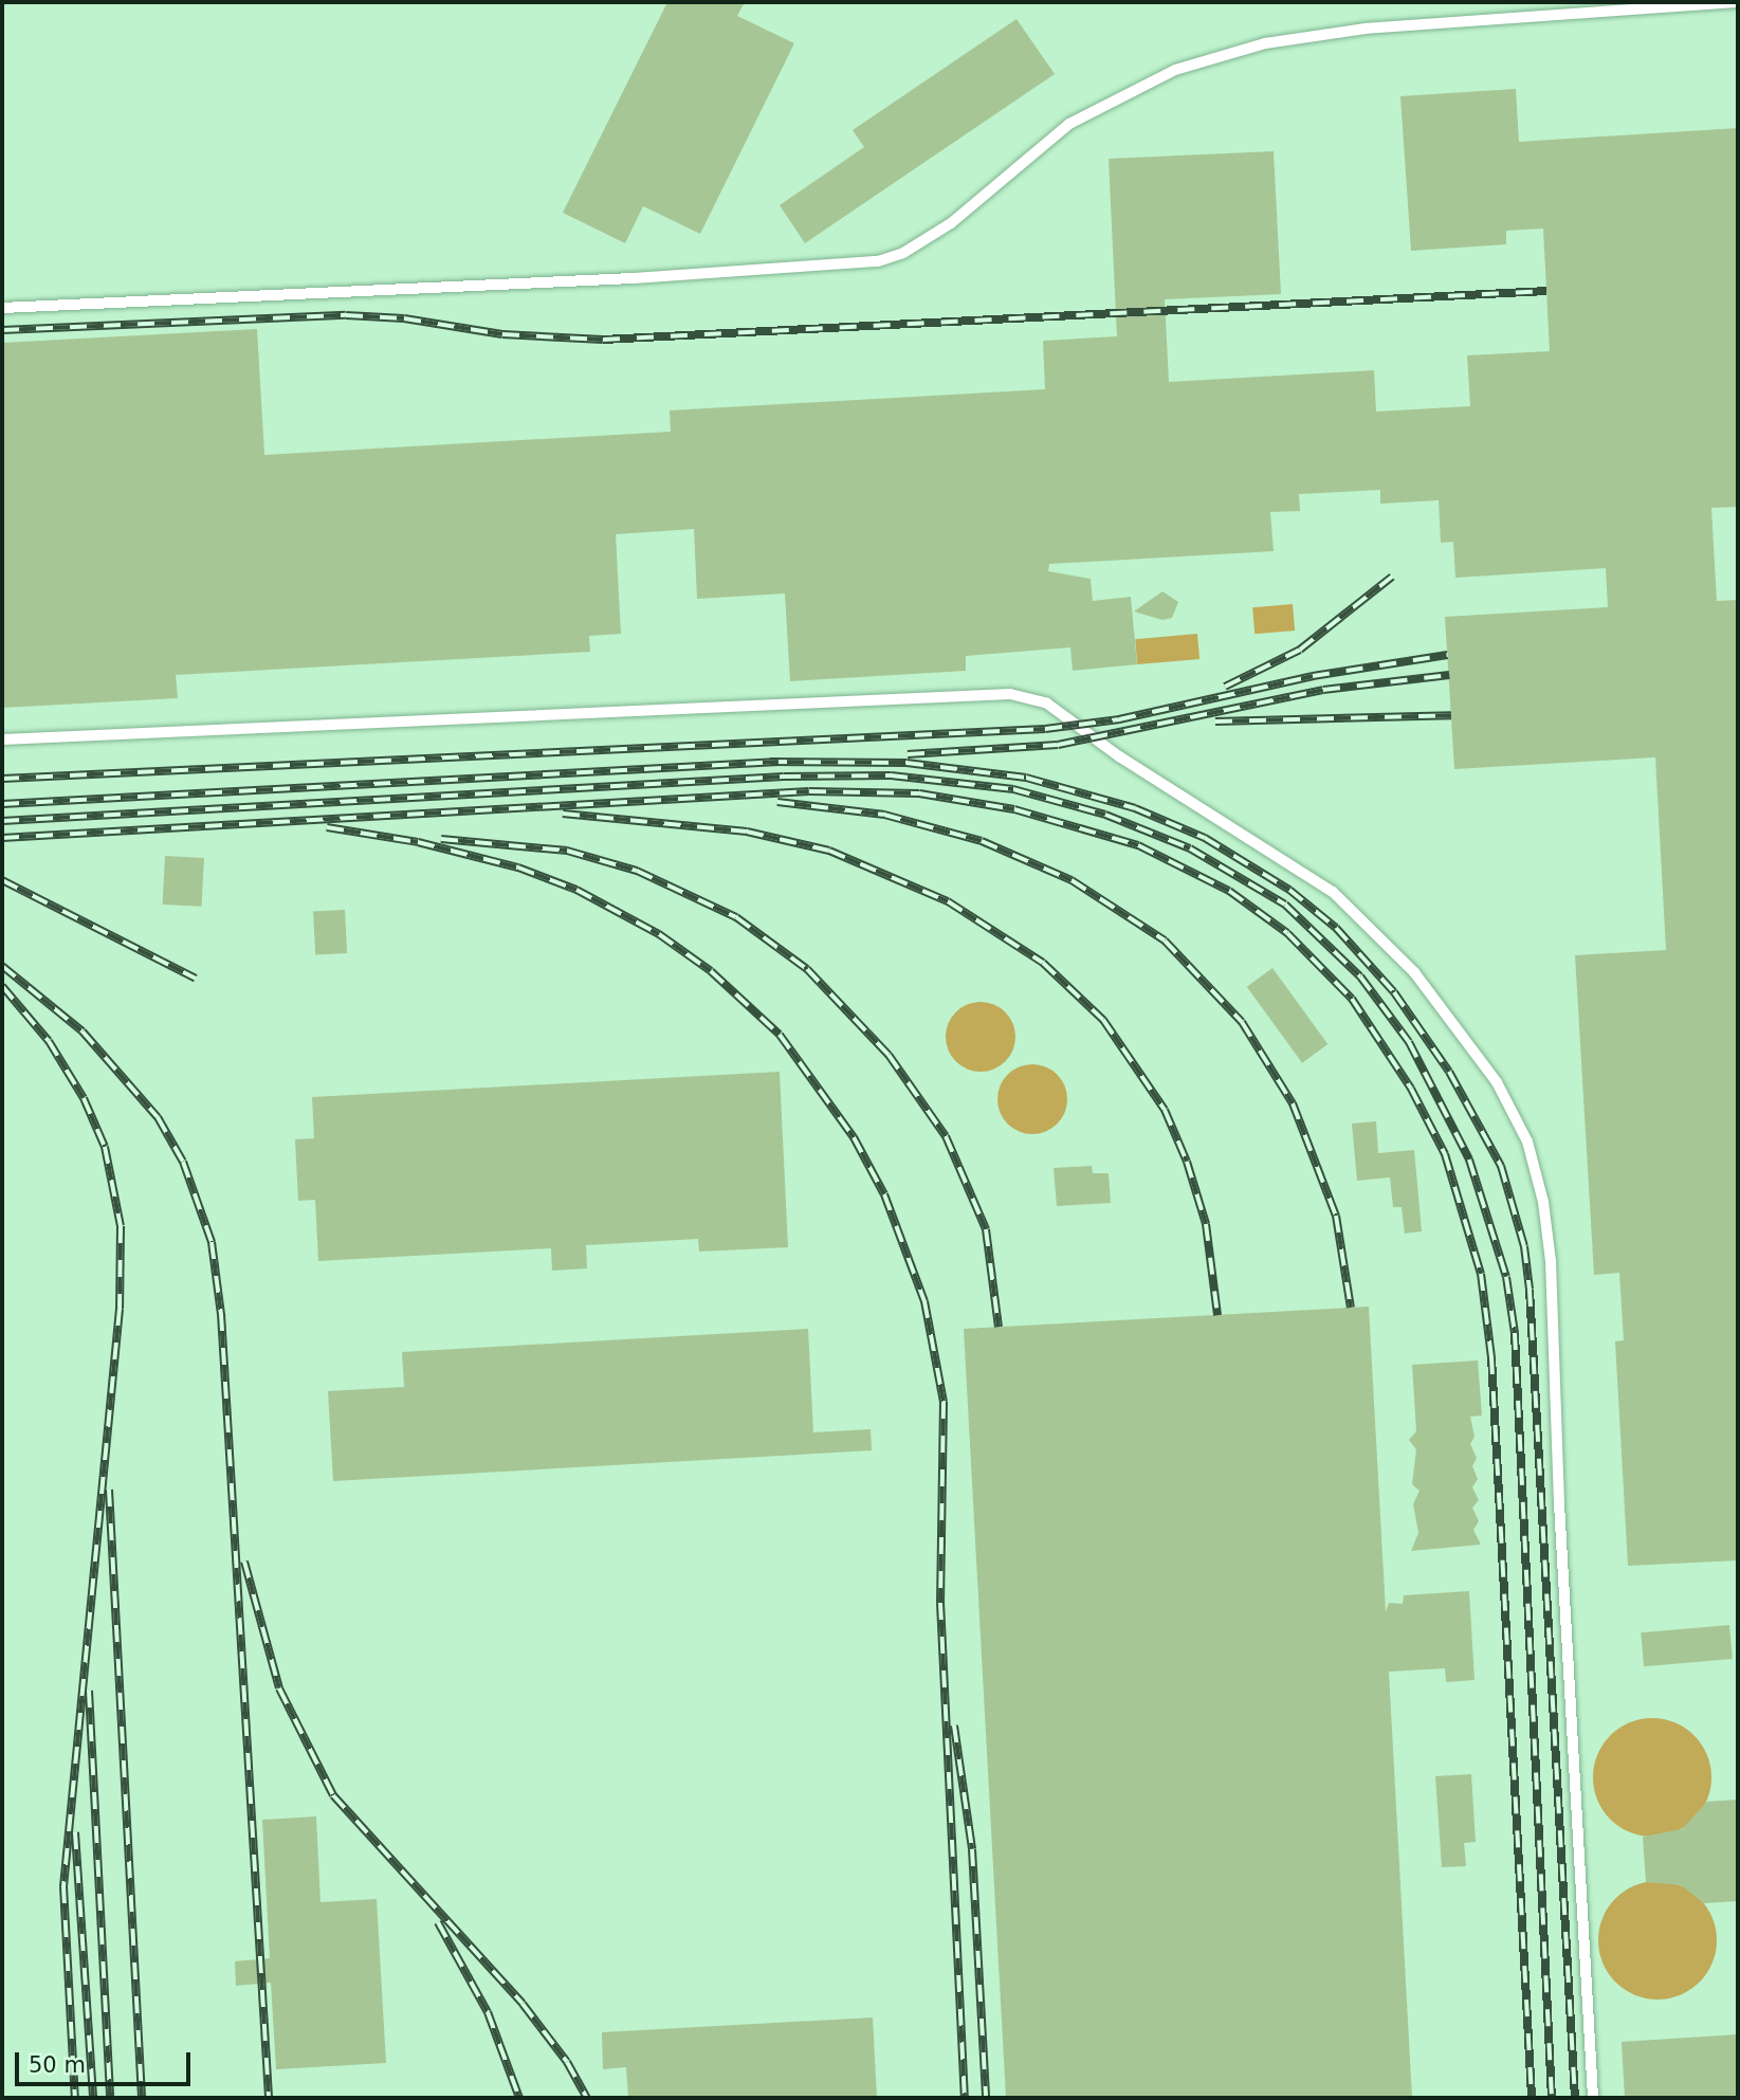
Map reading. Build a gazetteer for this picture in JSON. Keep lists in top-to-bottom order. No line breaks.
{"scale_bar":"50 m"}
